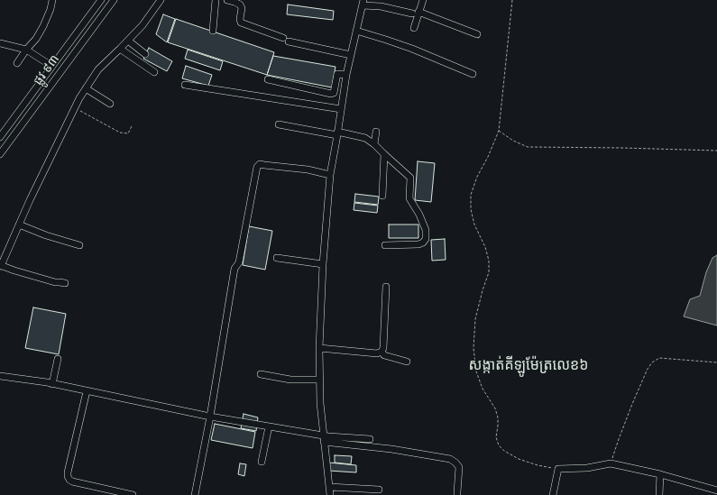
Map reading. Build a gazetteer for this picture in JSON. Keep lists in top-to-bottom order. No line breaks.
{"streets":{"street":["ផ្លូវ ៩៣"]},"districts":["សង្កាត់គីឡូម៉ែត្រលេខ៦"]}
